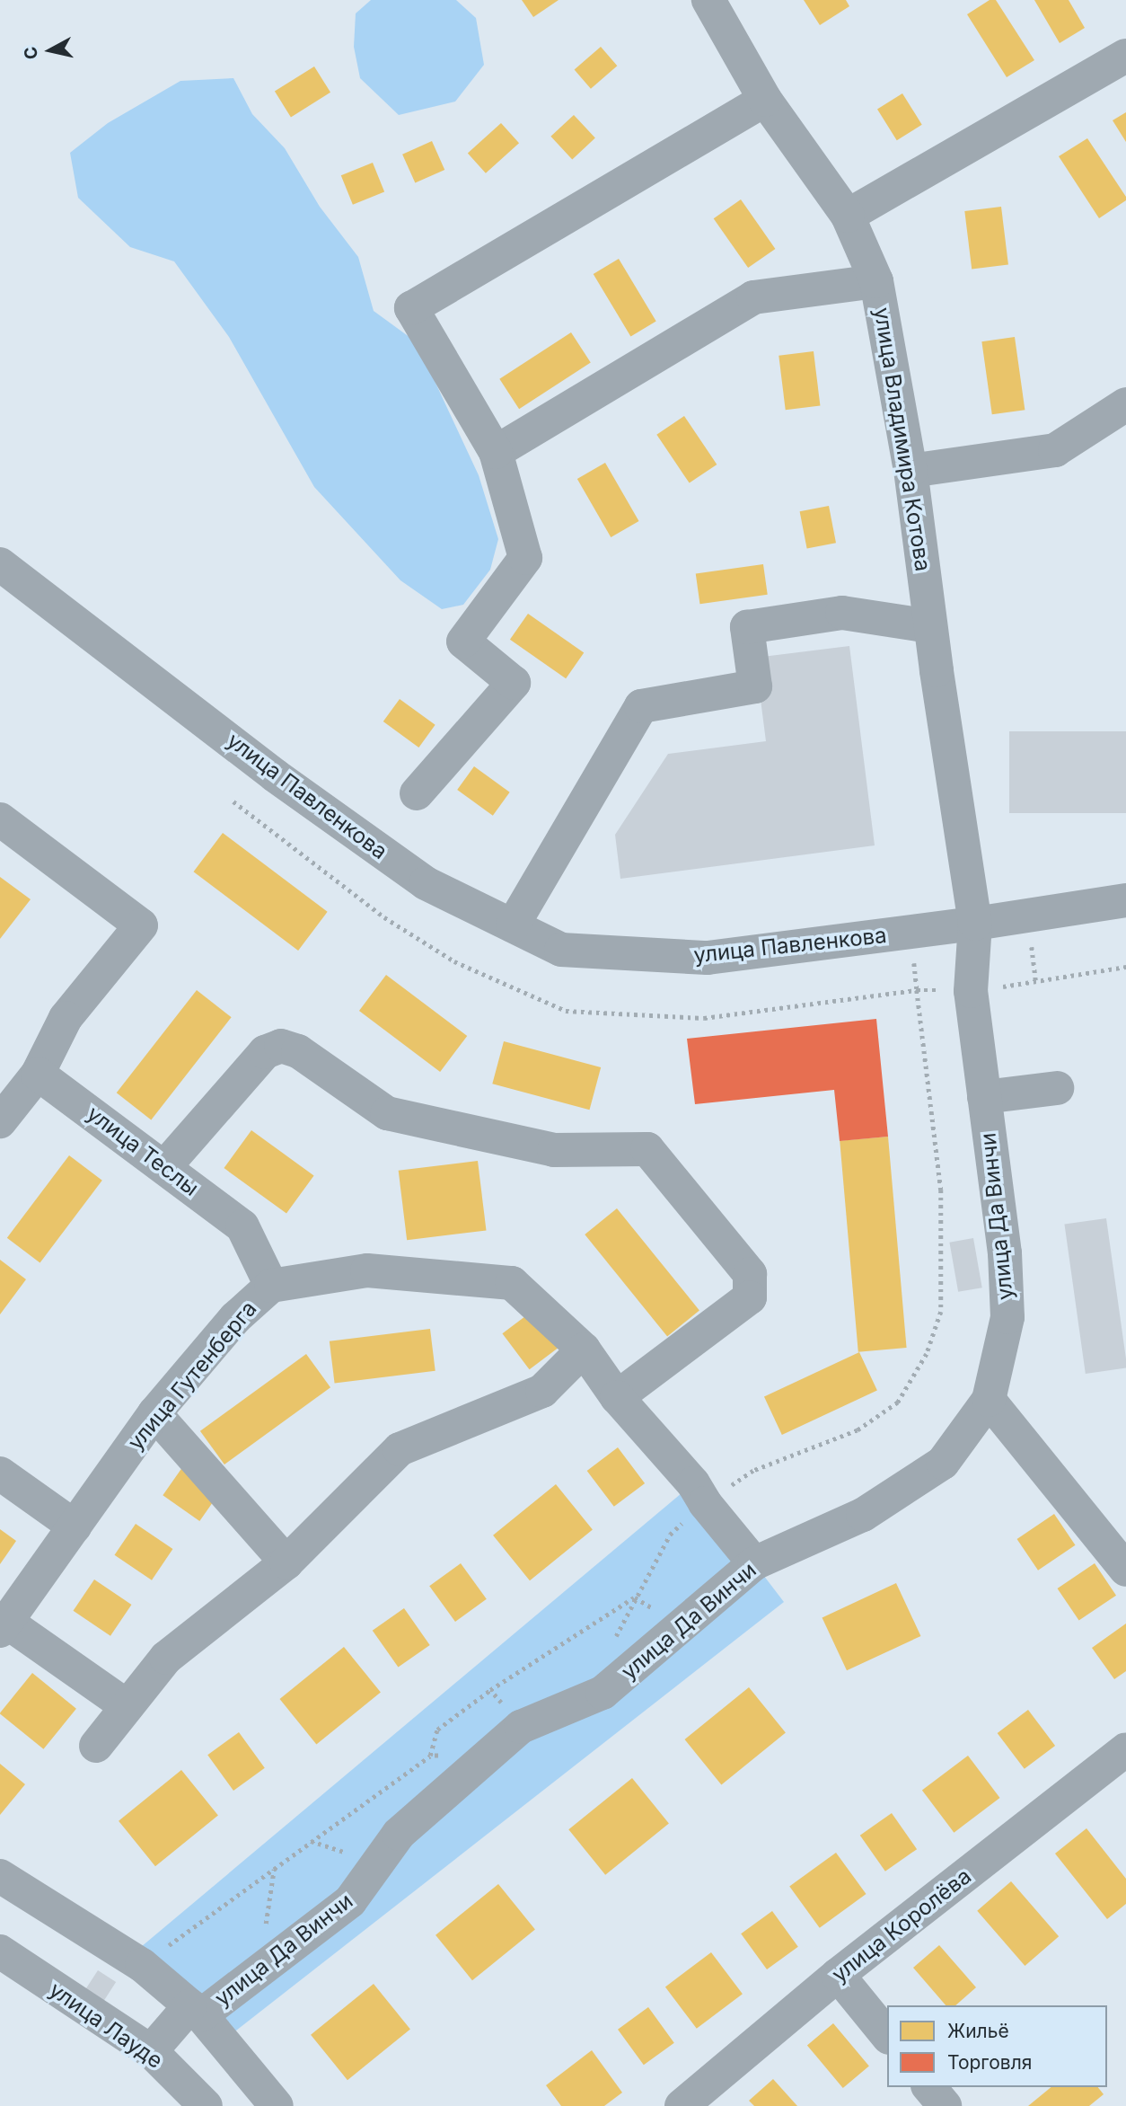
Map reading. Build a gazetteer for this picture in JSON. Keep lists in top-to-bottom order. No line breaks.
{"streets":{"street":["улица Владимира Котова","улица Павленкова","улица Теслы","улица Да Винчи","улица Гутенберга","улица Королёва","улица Лауде"]},"crossings":[["улица Владимира Котова","улица Павленкова"],["улица Владимира Котова","улица Да Винчи"],["улица Павленкова","улица Да Винчи"],["улица Теслы","улица Гутенберга"],["улица Да Винчи","улица Гутенберга"],["улица Да Винчи","улица Лауде"]],"legend":["Жильё","Торговля"],"north":"left"}
